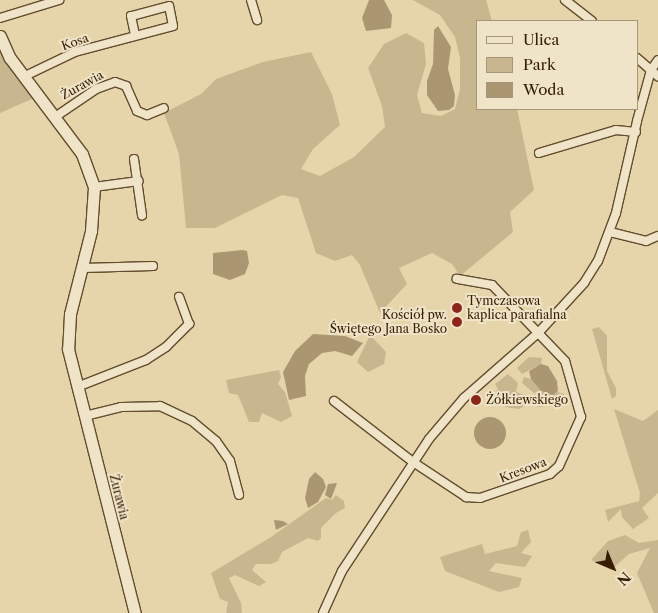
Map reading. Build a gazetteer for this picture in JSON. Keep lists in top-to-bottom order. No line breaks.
{"streets":{"street":["Kosa","Żurawia","Kresowa"]},"crossings":[["Kosa","Żurawia"]],"places":["Tymczasowa kaplica parafialna","Kościół pw. Świętego Jana Bosko","Żółkiewskiego"],"legend":["Ulica","Park","Woda"],"north":"bottom right"}
